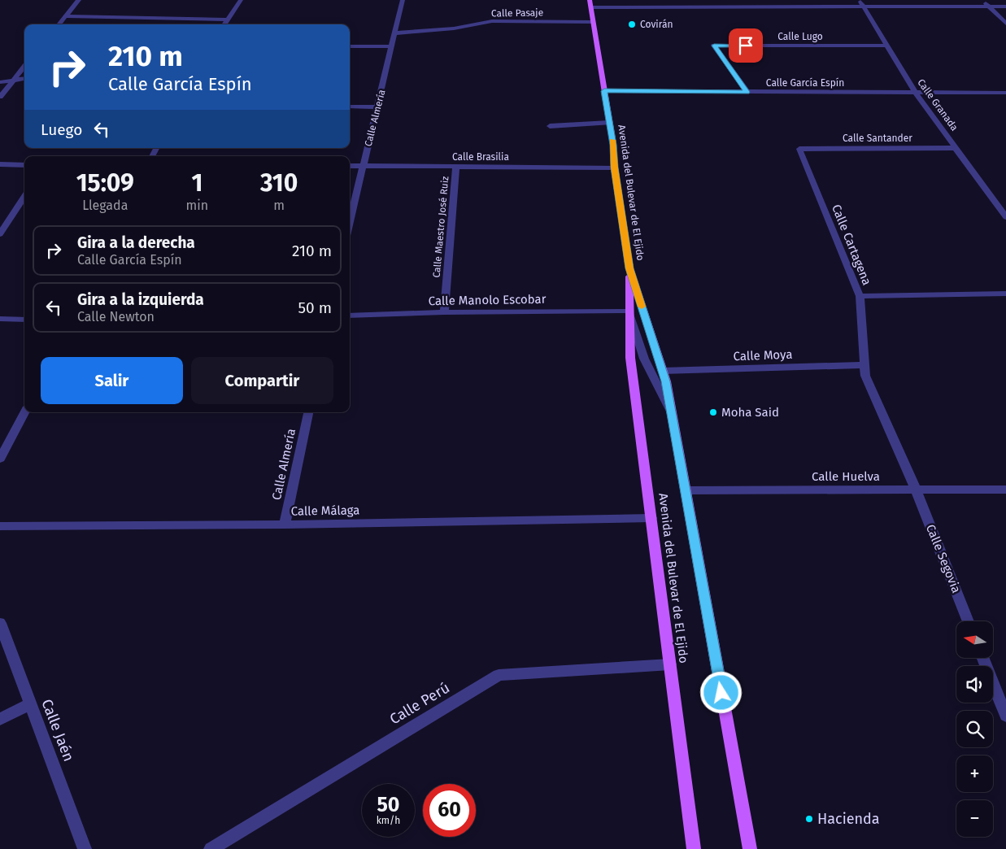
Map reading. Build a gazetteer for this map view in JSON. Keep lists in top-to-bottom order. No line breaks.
{"streets":{"main road":["Avenida del Bulevar de El Ejido"],"street":["Calle Pasaje","Calle Lugo","Calle García Espín","Calle Granada","Calle Almería","Calle Santander","Calle Brasilia","Calle Maestro José Ruiz","Calle Cartagena","Calle Manolo Escobar","Calle Moya","Calle Huelva","Calle Málaga","Calle Segovia","Calle Perú","Calle Jaén"]},"crossings":[["Calle Pasaje","Calle Almería"],["Calle Pasaje","Avenida del Bulevar de El Ejido"],["Calle Lugo","Calle García Espín"],["Calle Lugo","Calle Granada"],["Calle García Espín","Calle Granada"],["Calle García Espín","Avenida del Bulevar de El Ejido"],["Calle Granada","Calle Santander"],["Calle Almería","Calle Brasilia"],["Calle Almería","Calle Málaga"],["Calle Santander","Calle Cartagena"],["Calle Brasilia","Avenida del Bulevar de El Ejido"],["Calle Brasilia","Calle Maestro José Ruiz"],["Avenida del Bulevar de El Ejido","Calle Manolo Escobar"],["Avenida del Bulevar de El Ejido","Calle Moya"],["Avenida del Bulevar de El Ejido","Calle Huelva"],["Avenida del Bulevar de El Ejido","Calle Málaga"],["Avenida del Bulevar de El Ejido","Calle Perú"],["Calle Maestro José Ruiz","Calle Manolo Escobar"],["Calle Cartagena","Calle Moya"],["Calle Cartagena","Calle Huelva"],["Calle Cartagena","Calle Segovia"],["Calle Huelva","Calle Segovia"]],"places":["Covirán","Moha Said","Hacienda"],"north":"left","page":{"turn":["210 m","Calle García Espín"],"then":"Luego","eta":["15:09","Llegada","1","min","310","m"],"list":[{"name":"Gira a la derecha","note":"Calle García Espín","value":"210 m"},{"name":"Gira a la izquierda","note":"Calle Newton","value":"50 m"}],"buttons":["Salir","Compartir"],"map_buttons":["+","−"],"speed":"50 km/h","limit":"60"}}
